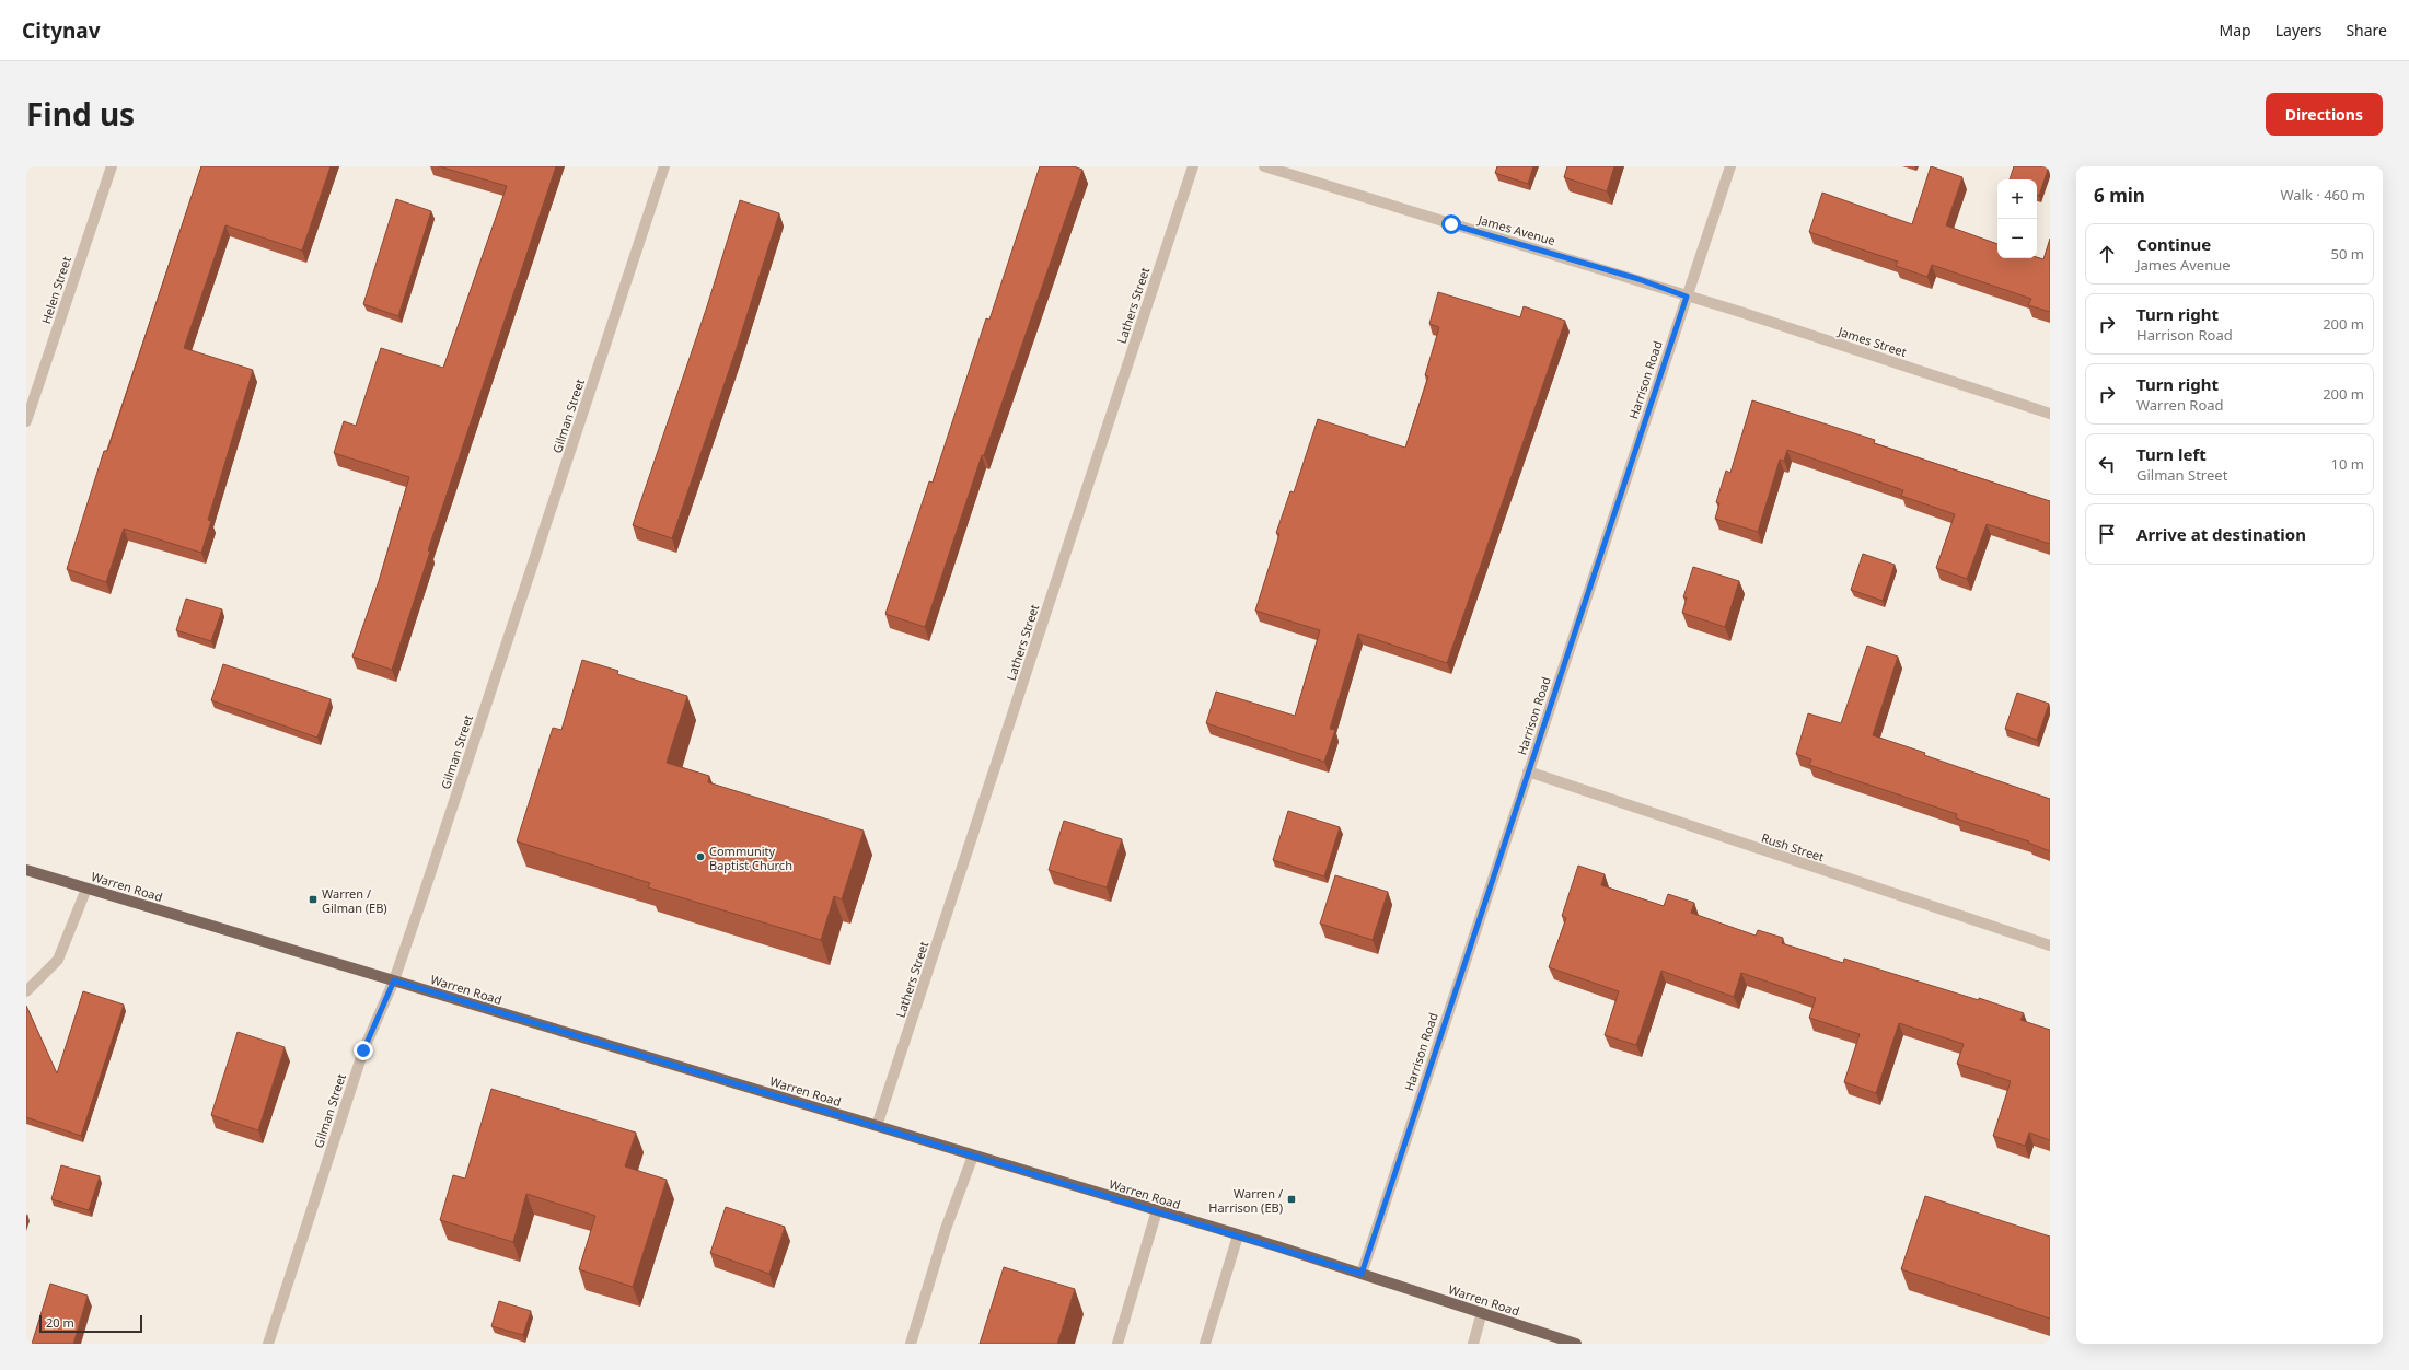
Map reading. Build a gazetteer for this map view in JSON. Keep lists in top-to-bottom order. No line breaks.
{"streets":{"main road":["Warren Road"],"street":["James Avenue","Helen Street","Lathers Street","James Street","Harrison Road","Gilman Street","Rush Street"]},"crossings":[["James Avenue","James Street"],["James Avenue","Harrison Road"],["Lathers Street","Warren Road"],["James Street","Harrison Road"],["Harrison Road","Rush Street"],["Harrison Road","Warren Road"],["Gilman Street","Warren Road"]],"places":{"other":["Community Baptist Church"],"transit":["Warren / Gilman (EB)","Warren / Harrison (EB)"]},"scale_bar":"20 m","page":{"header":"Citynav","nav":["Map","Layers","Share"],"title":"Find us","buttons":"Directions","heading":["6 min","Walk · 460 m"],"map_buttons":["+","−"],"list":[["Continue","James Avenue","50 m"],["Turn right","Harrison Road","200 m"],["Turn right","Warren Road","200 m"],["Turn left","Gilman Street","10 m"],"Arrive at destination"],"scale":"20 m"}}
